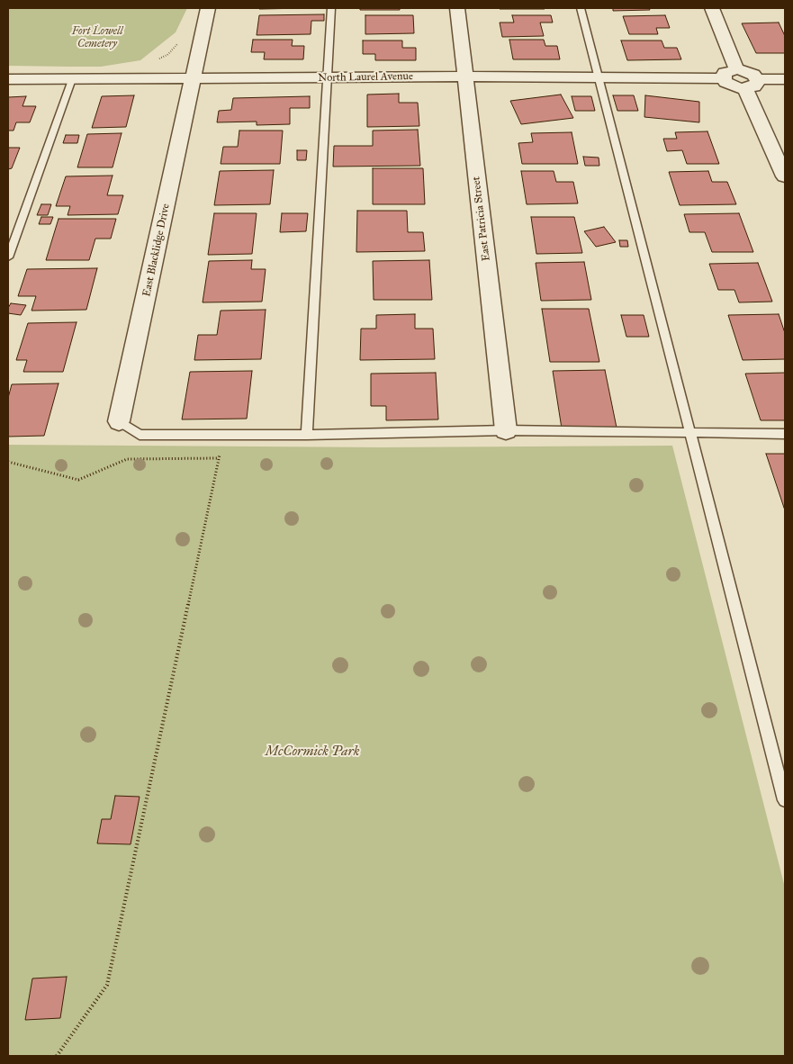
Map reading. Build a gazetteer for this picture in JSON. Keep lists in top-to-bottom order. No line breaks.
{"streets":{"street":["North Laurel Avenue","East Patricia Street","East Blacklidge Drive"]},"crossings":[["North Laurel Avenue","East Patricia Street"],["North Laurel Avenue","East Blacklidge Drive"]],"parks":["Fort Lowell Cemetery","McCormick Park"]}
